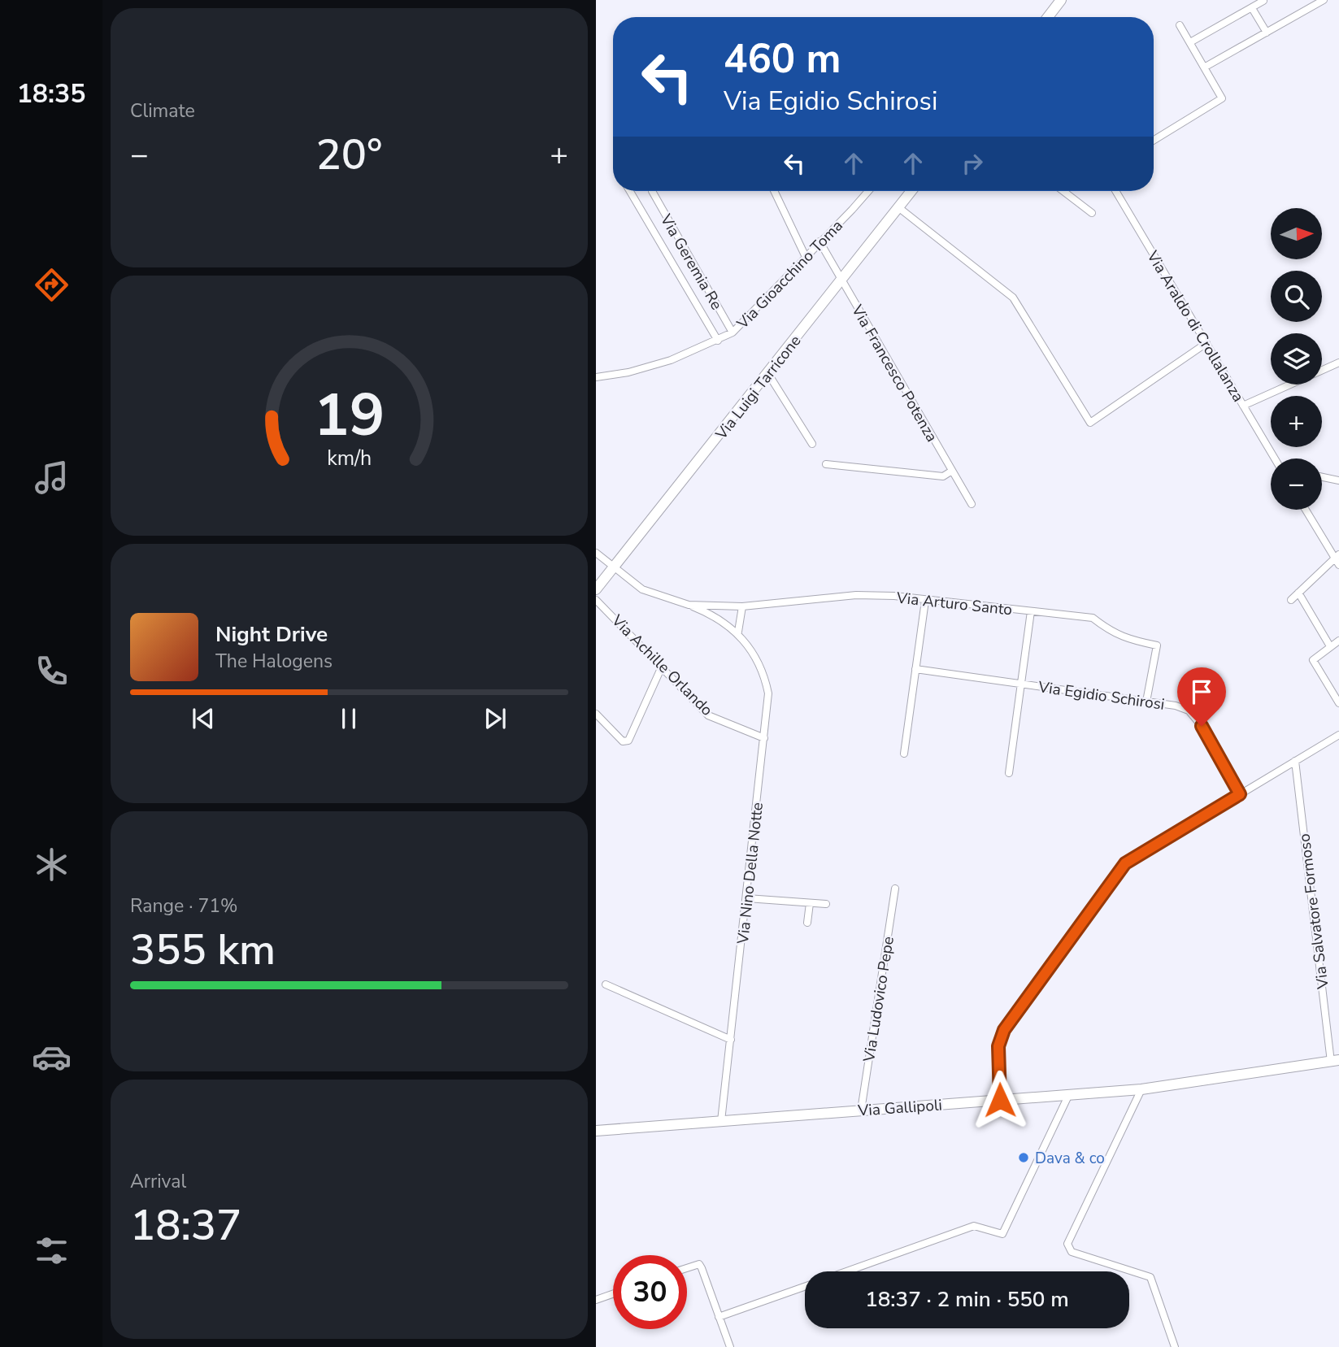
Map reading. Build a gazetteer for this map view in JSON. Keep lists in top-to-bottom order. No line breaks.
{"streets":{"main road":["Via Luigi Tarricone","Via Gallipoli"],"street":["Via Geremia Re","Via Gioacchino Toma","Via Araldo di Crollalanza","Via Francesco Potenza","Via Arturo Santo","Via Achille Orlando","Via Egidio Schirosi","Via Nino Della Notte","Via Salvatore Formoso","Via Ludovico Pepe"]},"crossings":[["Via Geremia Re","Via Gioacchino Toma"],["Via Gioacchino Toma","Via Francesco Potenza"],["Via Francesco Potenza","Via Luigi Tarricone"],["Via Luigi Tarricone","Via Arturo Santo"],["Via Arturo Santo","Via Egidio Schirosi"],["Via Arturo Santo","Via Nino Della Notte"],["Via Achille Orlando","Via Nino Della Notte"],["Via Nino Della Notte","Via Gallipoli"],["Via Salvatore Formoso","Via Gallipoli"],["Via Ludovico Pepe","Via Gallipoli"]],"places":["Dava & co"],"north":"right","page":{"tabs":"18:35","tile":["Climate",["Range · 71%","355 km"],["Arrival","18:37"]],"turn":["460 m","Via Egidio Schirosi"],"heat":["−","20°","+"],"map_buttons":["+","−"],"song":["Night Drive","The Halogens"],"limit":"30","trip":"18:37 · 2 min · 550 m","gauge":["19","km/h"]}}
